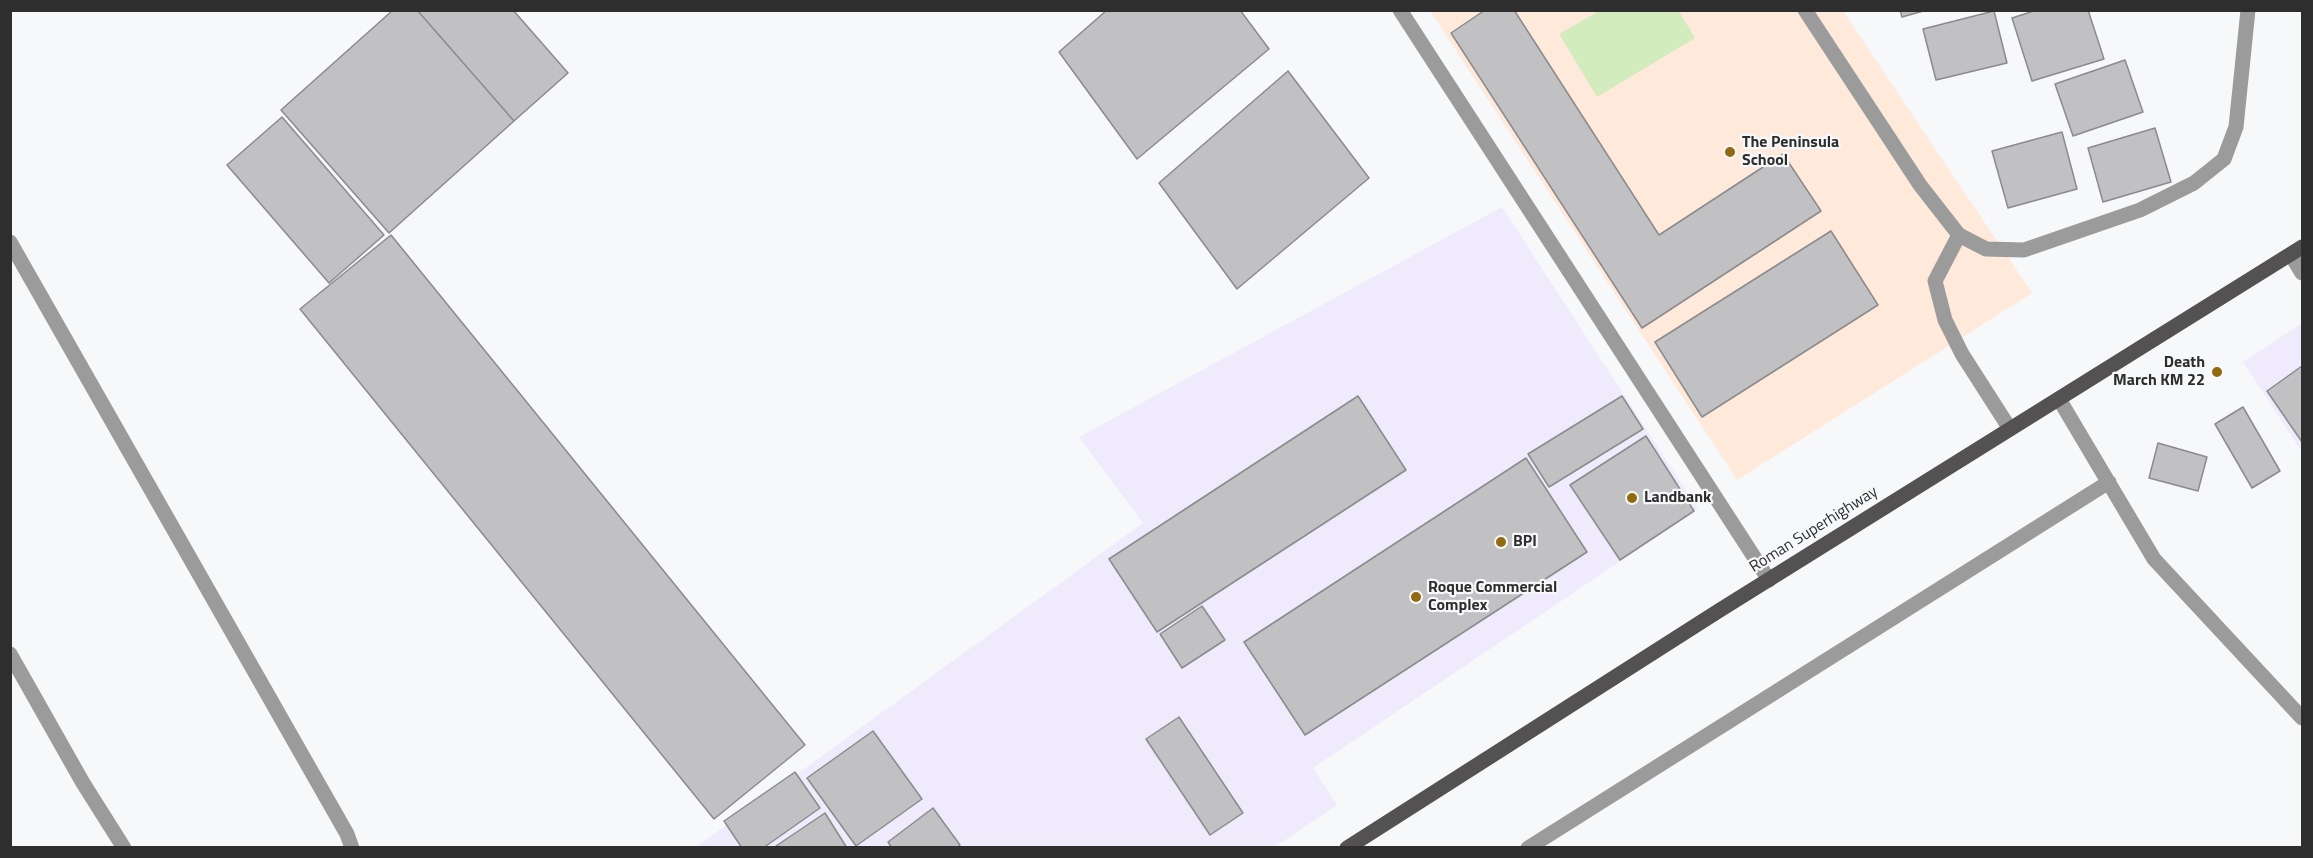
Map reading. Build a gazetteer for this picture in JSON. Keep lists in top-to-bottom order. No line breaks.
{"streets":{"main road":["Roman Superhighway"]},"places":["The Peninsula School","Death March KM 22","Landbank","BPI","Roque Commercial Complex"]}
